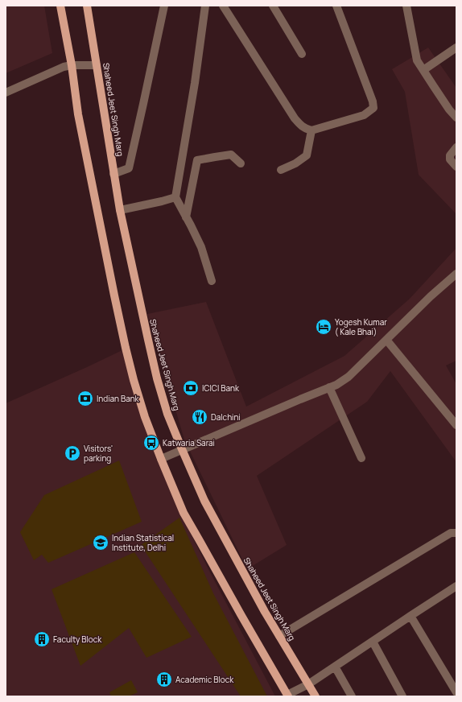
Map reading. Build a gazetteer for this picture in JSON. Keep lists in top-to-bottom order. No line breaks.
{"streets":{"main road":["Shaheed Jeet Singh Marg"]},"places":{"hotel":["Yogesh Kumar ( Kale Bhai)"],"bank":["ICICI Bank","Indian Bank"],"restaurant":["Dalchini"],"bus stop":["Katwaria Sarai"],"parking":["Visitors' parking"],"school or university":["Indian Statistical Institute, Delhi"],"building":["Faculty Block","Academic Block"]}}
